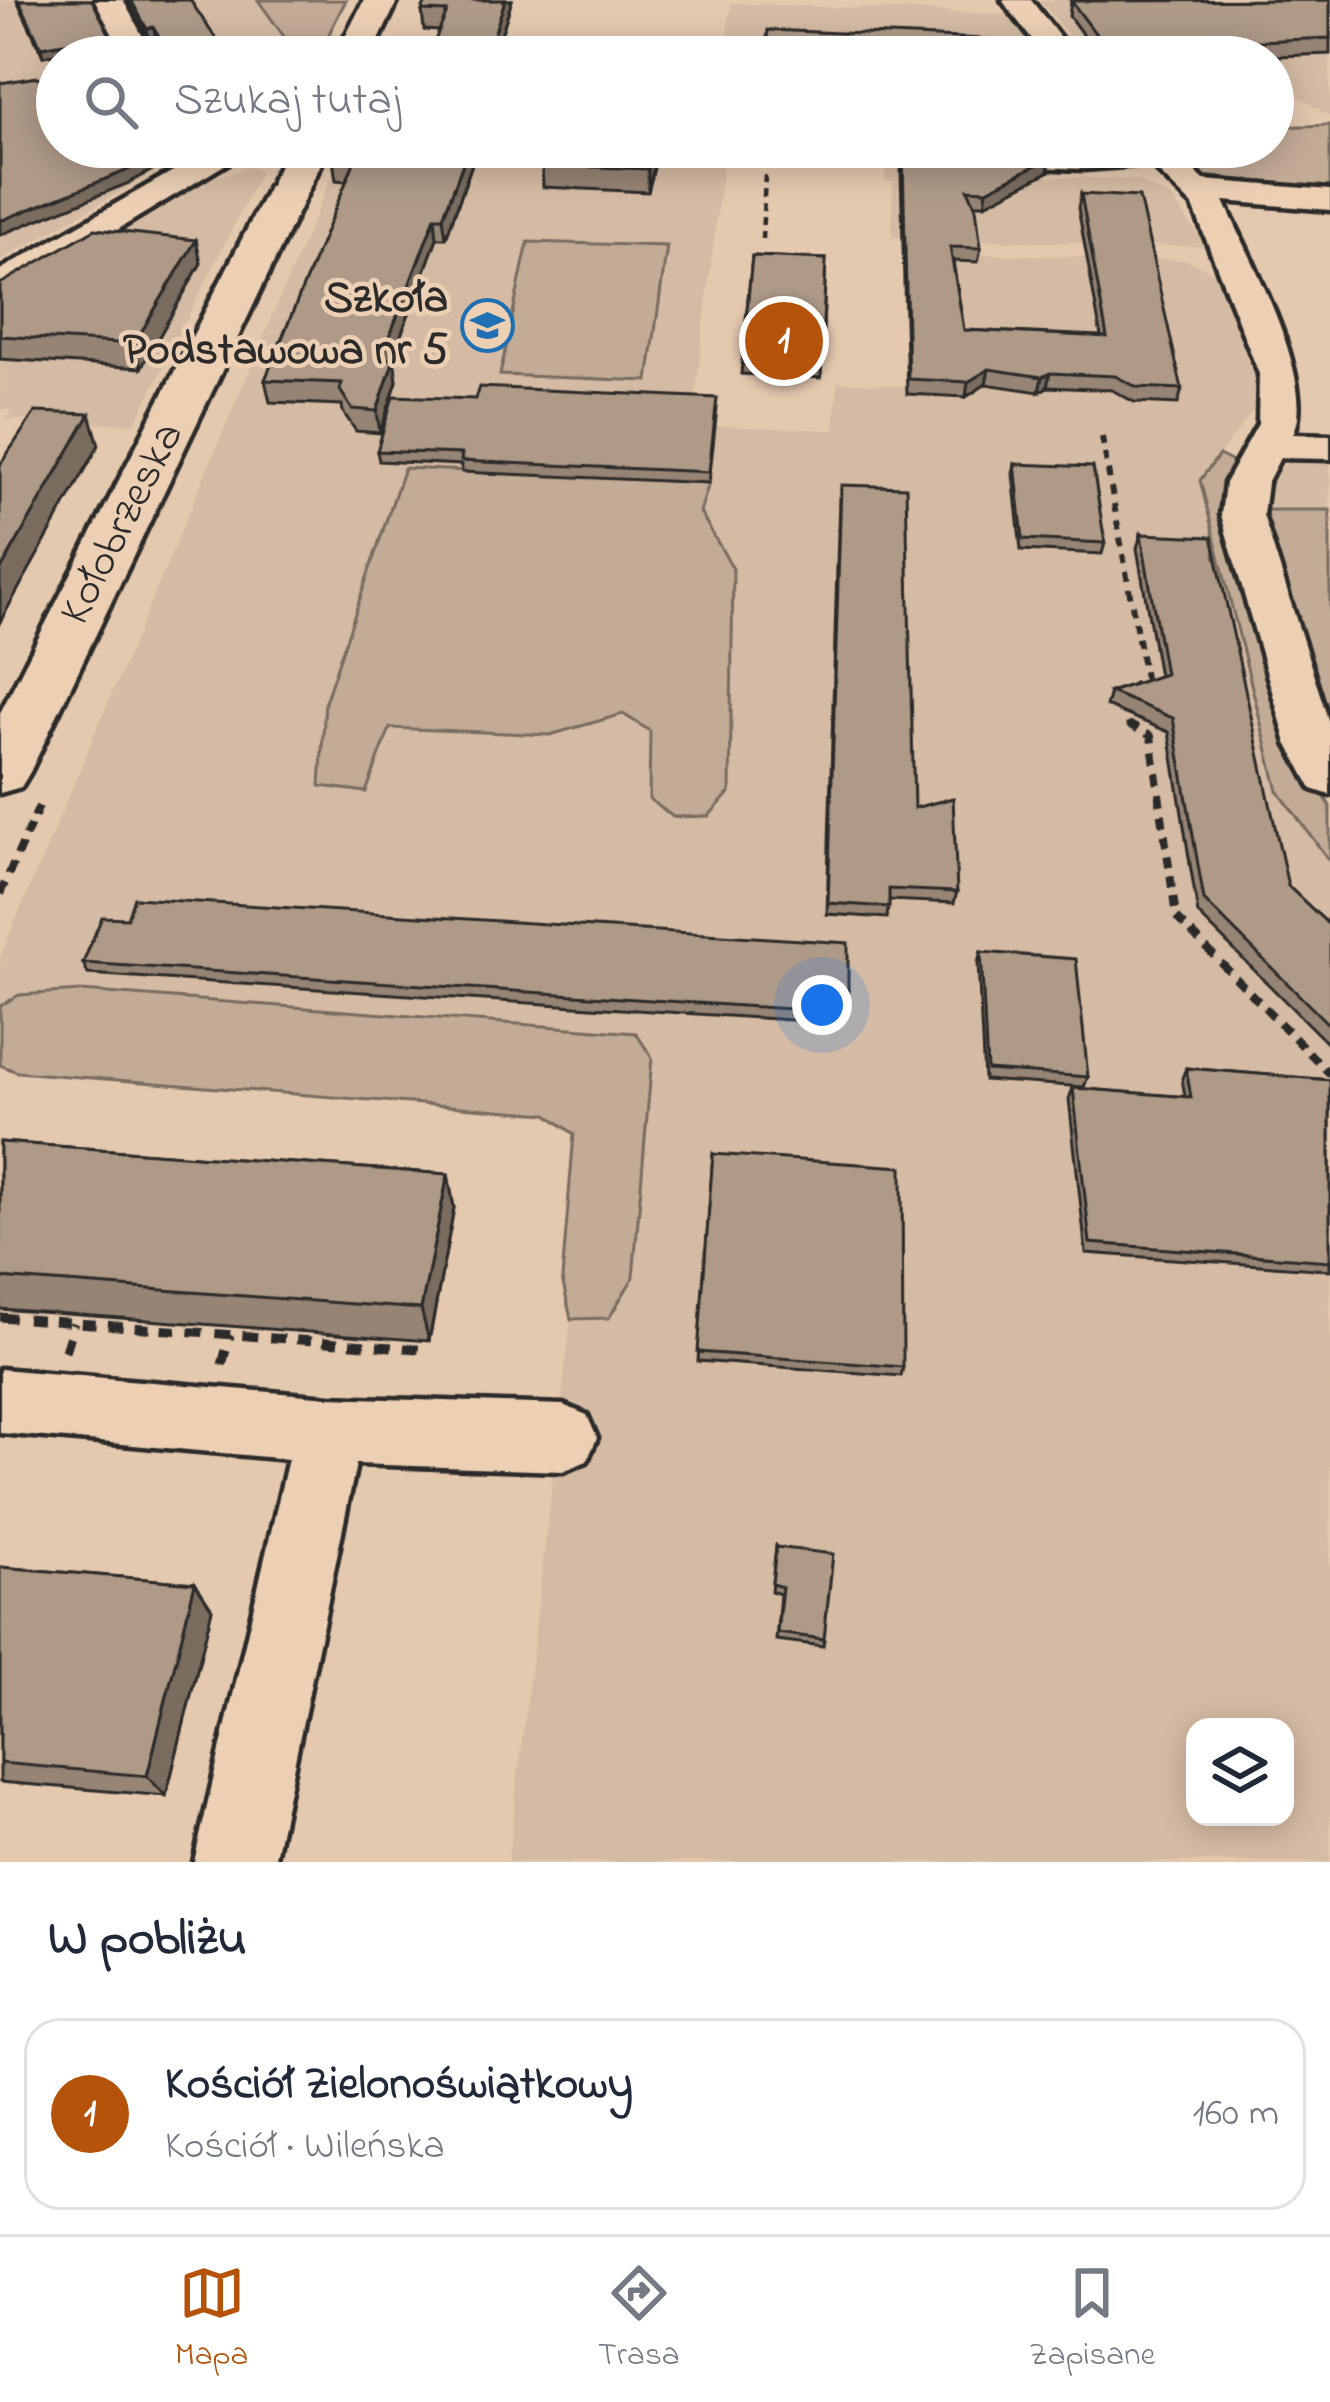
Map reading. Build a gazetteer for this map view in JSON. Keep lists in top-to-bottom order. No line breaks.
{"streets":{"main road":["Kołobrzeska"]},"places":{"school or university":["Szkoła Podstawowa nr 5"]},"page":{"search":"Szukaj tutaj","pins":"1","heading":"W pobliżu","list":[{"mark":"1","name":"Kościół Zielonoświątkowy","note":"Kościół · Wileńska","value":"160 m"}],"nav":["Mapa","Trasa","Zapisane"]}}
